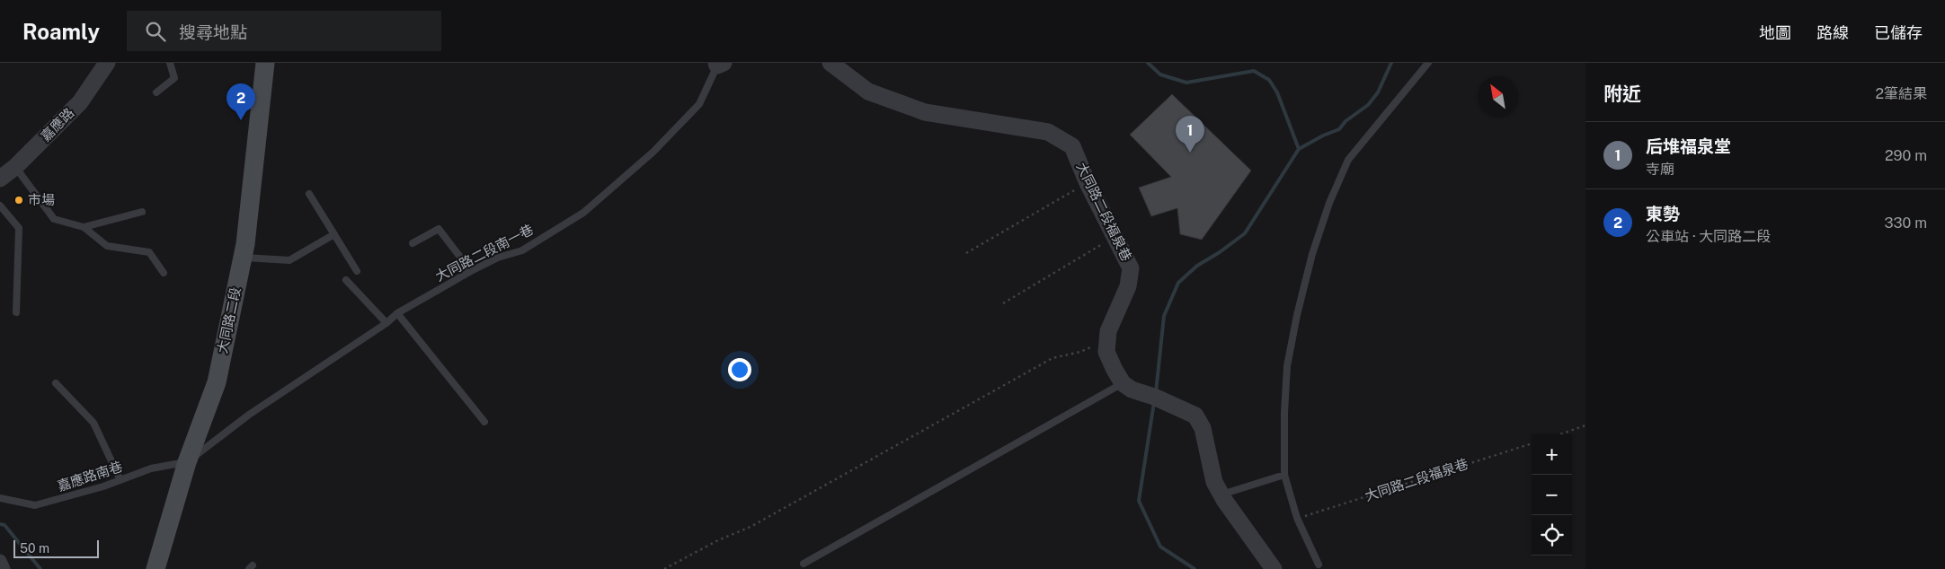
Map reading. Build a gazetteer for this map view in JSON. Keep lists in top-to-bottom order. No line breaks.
{"streets":{"main road":["大同路二段"],"street":["嘉應路","大同路二段福泉巷"],"lane":["大同路二段南一巷","嘉應路南巷"]},"crossings":[["大同路二段南一巷","大同路二段"],["大同路二段南一巷","嘉應路南巷"],["大同路二段","嘉應路南巷"]],"places":["市場"],"scale_bar":"50 m","north":"top left","page":{"header":"Roamly","search":"搜尋地點","nav":["地圖","路線","已儲存"],"heading":["附近","2筆結果"],"pins":["2","1"],"list":[{"mark":"1","name":"后堆福泉堂","note":"寺廟","value":"290 m"},{"mark":"2","name":"東勢","note":"公車站 · 大同路二段","value":"330 m"}],"map_buttons":["+","−"],"scale":"50 m"}}
